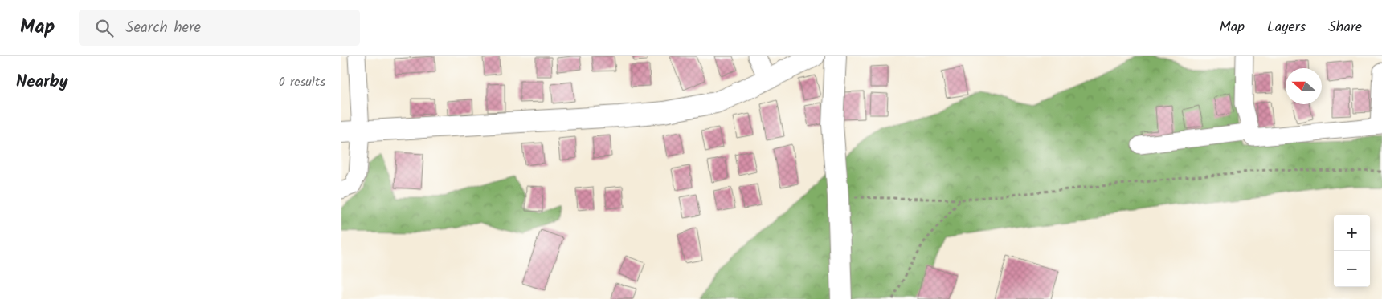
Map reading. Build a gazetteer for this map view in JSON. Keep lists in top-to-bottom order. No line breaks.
{"north":"left","page":{"header":"Map","search":"Search here","nav":["Map","Layers","Share"],"heading":["Nearby","0 results"],"map_buttons":["+","−"]}}
